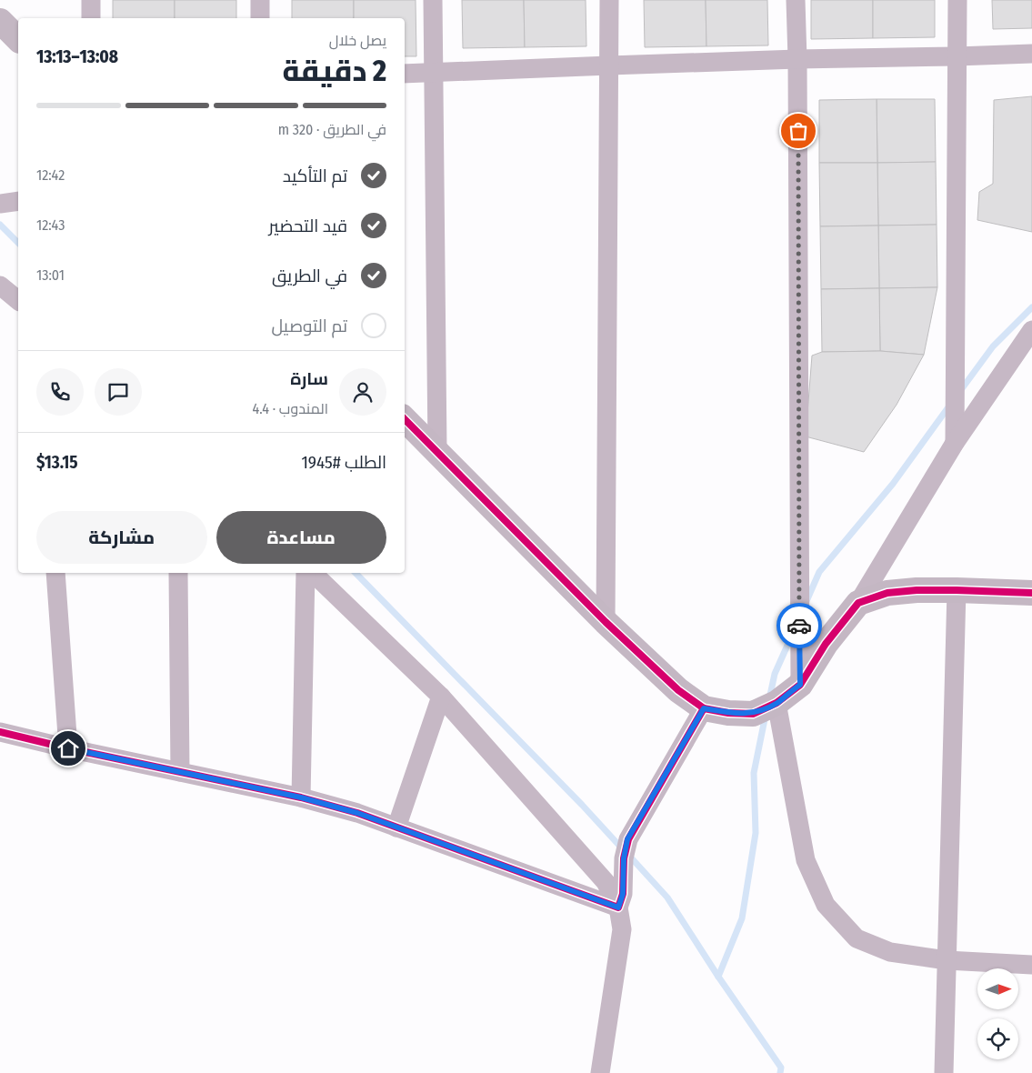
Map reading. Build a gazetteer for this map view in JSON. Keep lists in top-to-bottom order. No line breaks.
{"north":"right","page":{"heading":["2 دقيقة","يصل خلال","13:08–13:13"],"panel":["سارة","المندوب · 4.4","الطلب #1945","$13.15"],"bar":"في الطريق · 320 m","list":[["تم التأكيد","12:42"],["قيد التحضير","12:43"],["في الطريق","13:01"],"تم التوصيل"],"buttons":["مساعدة","مشاركة"]}}
